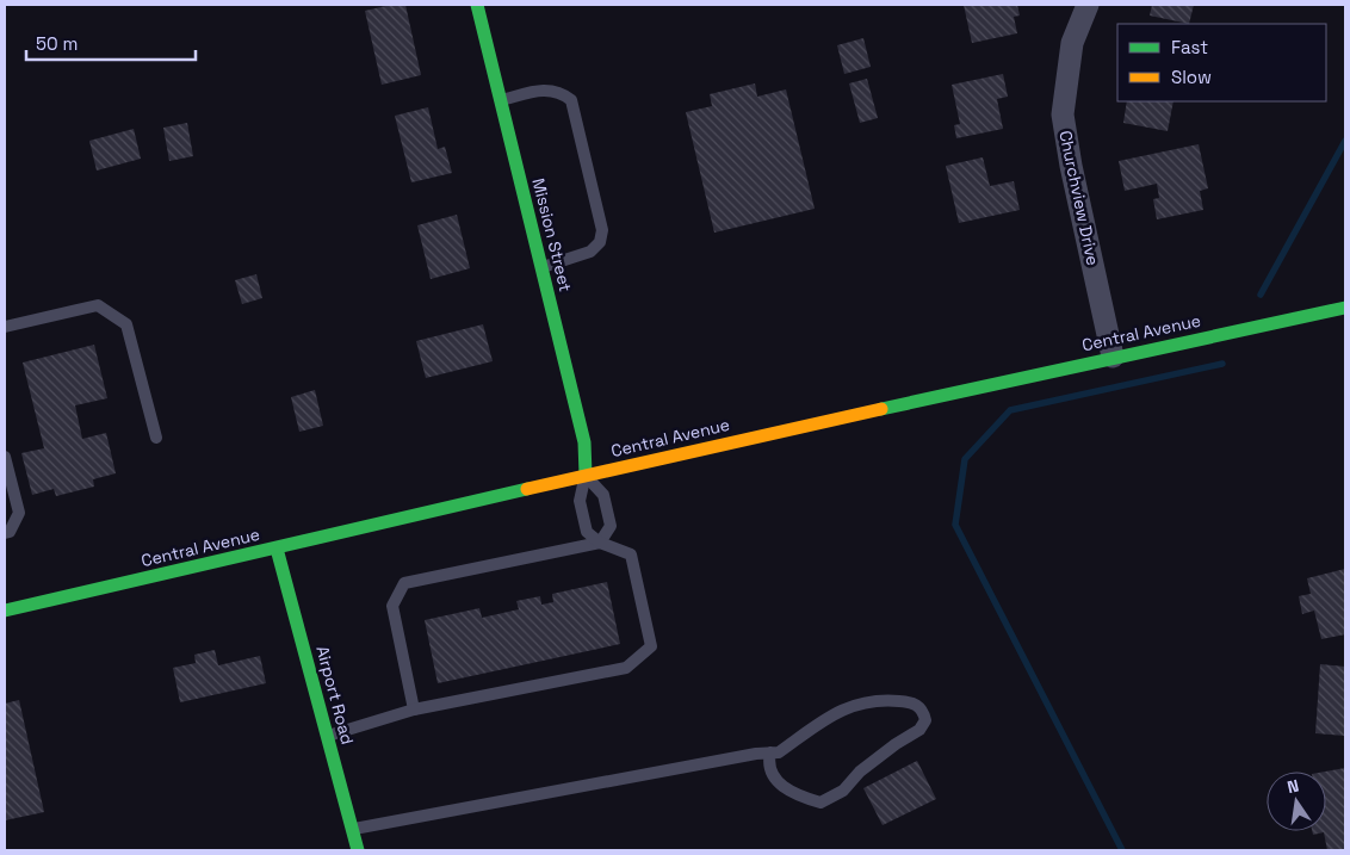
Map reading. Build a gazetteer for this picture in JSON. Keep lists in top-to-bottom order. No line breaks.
{"streets":{"street":["Churchview Drive","Mission Street","Central Avenue","Airport Road"]},"crossings":[["Churchview Drive","Central Avenue"],["Mission Street","Central Avenue"],["Central Avenue","Airport Road"]],"legend":["Fast","Slow"],"scale_bar":"50 m","north":"top"}
